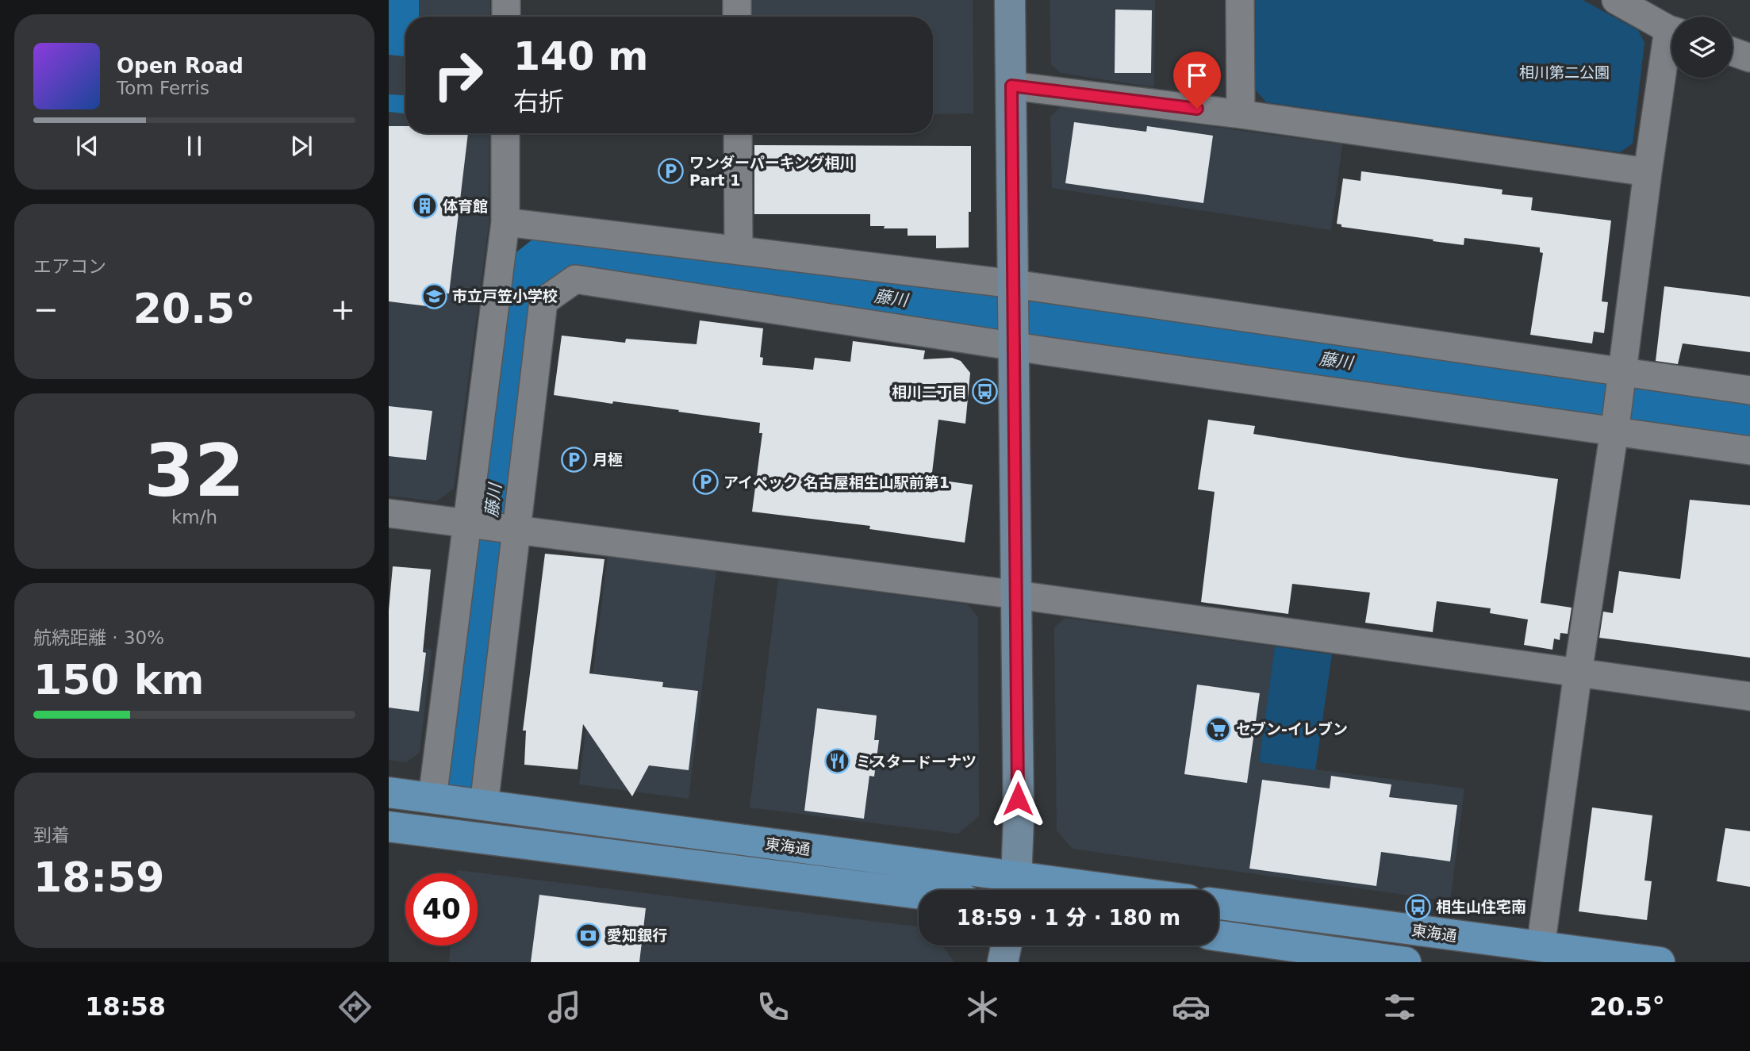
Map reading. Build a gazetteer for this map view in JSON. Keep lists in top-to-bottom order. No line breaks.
{"streets":{"main road":["東海通"]},"water":["藤川"],"parks":["相川第二公園"],"places":{"parking":["ワンダーパーキング相川 Part 1","月極","アイペック 名古屋相生山駅前第1"],"building":["体育館"],"school or university":["市立戸笠小学校"],"bus stop":["相川二丁目","相生山住宅南"],"supermarket":["セブン-イレブン"],"restaurant":["ミスタードーナツ"],"bank":["愛知銀行"]},"page":{"turn":["140 m","右折"],"song":["Open Road","Tom Ferris"],"tile":["エアコン",["32","km/h"],["航続距離 · 30%","150 km"],["到着","18:59"]],"heat":["−","20.5°","+"],"limit":"40","trip":"18:59 · 1 分 · 180 m","tabs":["18:58","20.5°"]}}
